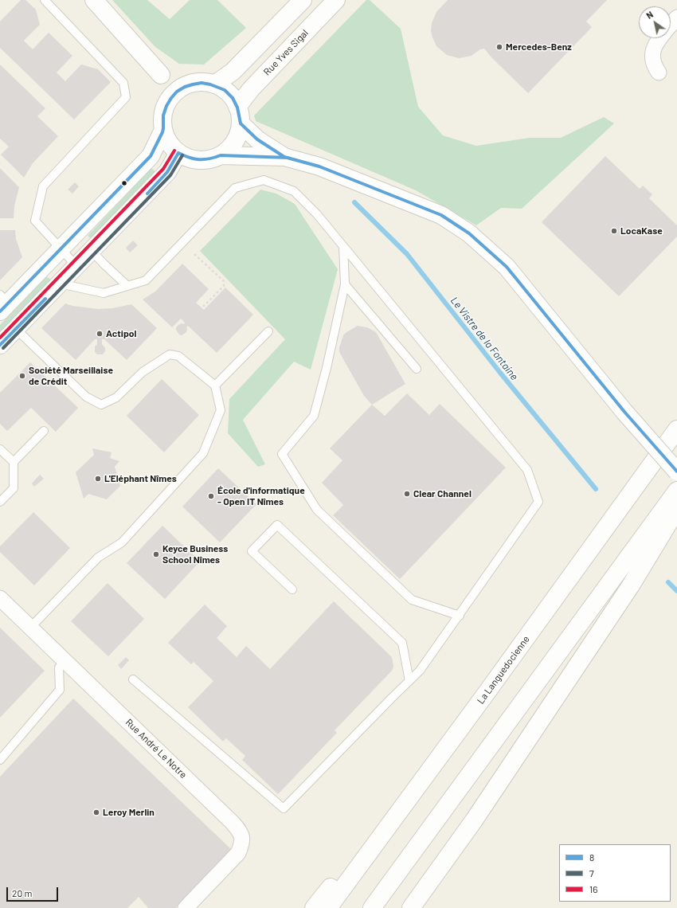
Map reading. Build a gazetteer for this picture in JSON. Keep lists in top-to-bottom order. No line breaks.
{"streets":{"main road":["Rue Yves Sigal","La Languedocienne"],"street":["Rue André Le Notre"]},"water":["Le Vistre de la Fontaine"],"places":["Mercedes-Benz","LocaKase","Actipol","Société Marseillaise de Crédit","L'Eléphant Nîmes","Clear Channel","École d'informatique - Open IT Nîmes","Keyce Business School Nîmes","Leroy Merlin"],"lines":["transit line 8","transit line 16","transit line 7"],"legend":["8","7","16"],"scale_bar":"20 m","north":"top left"}
